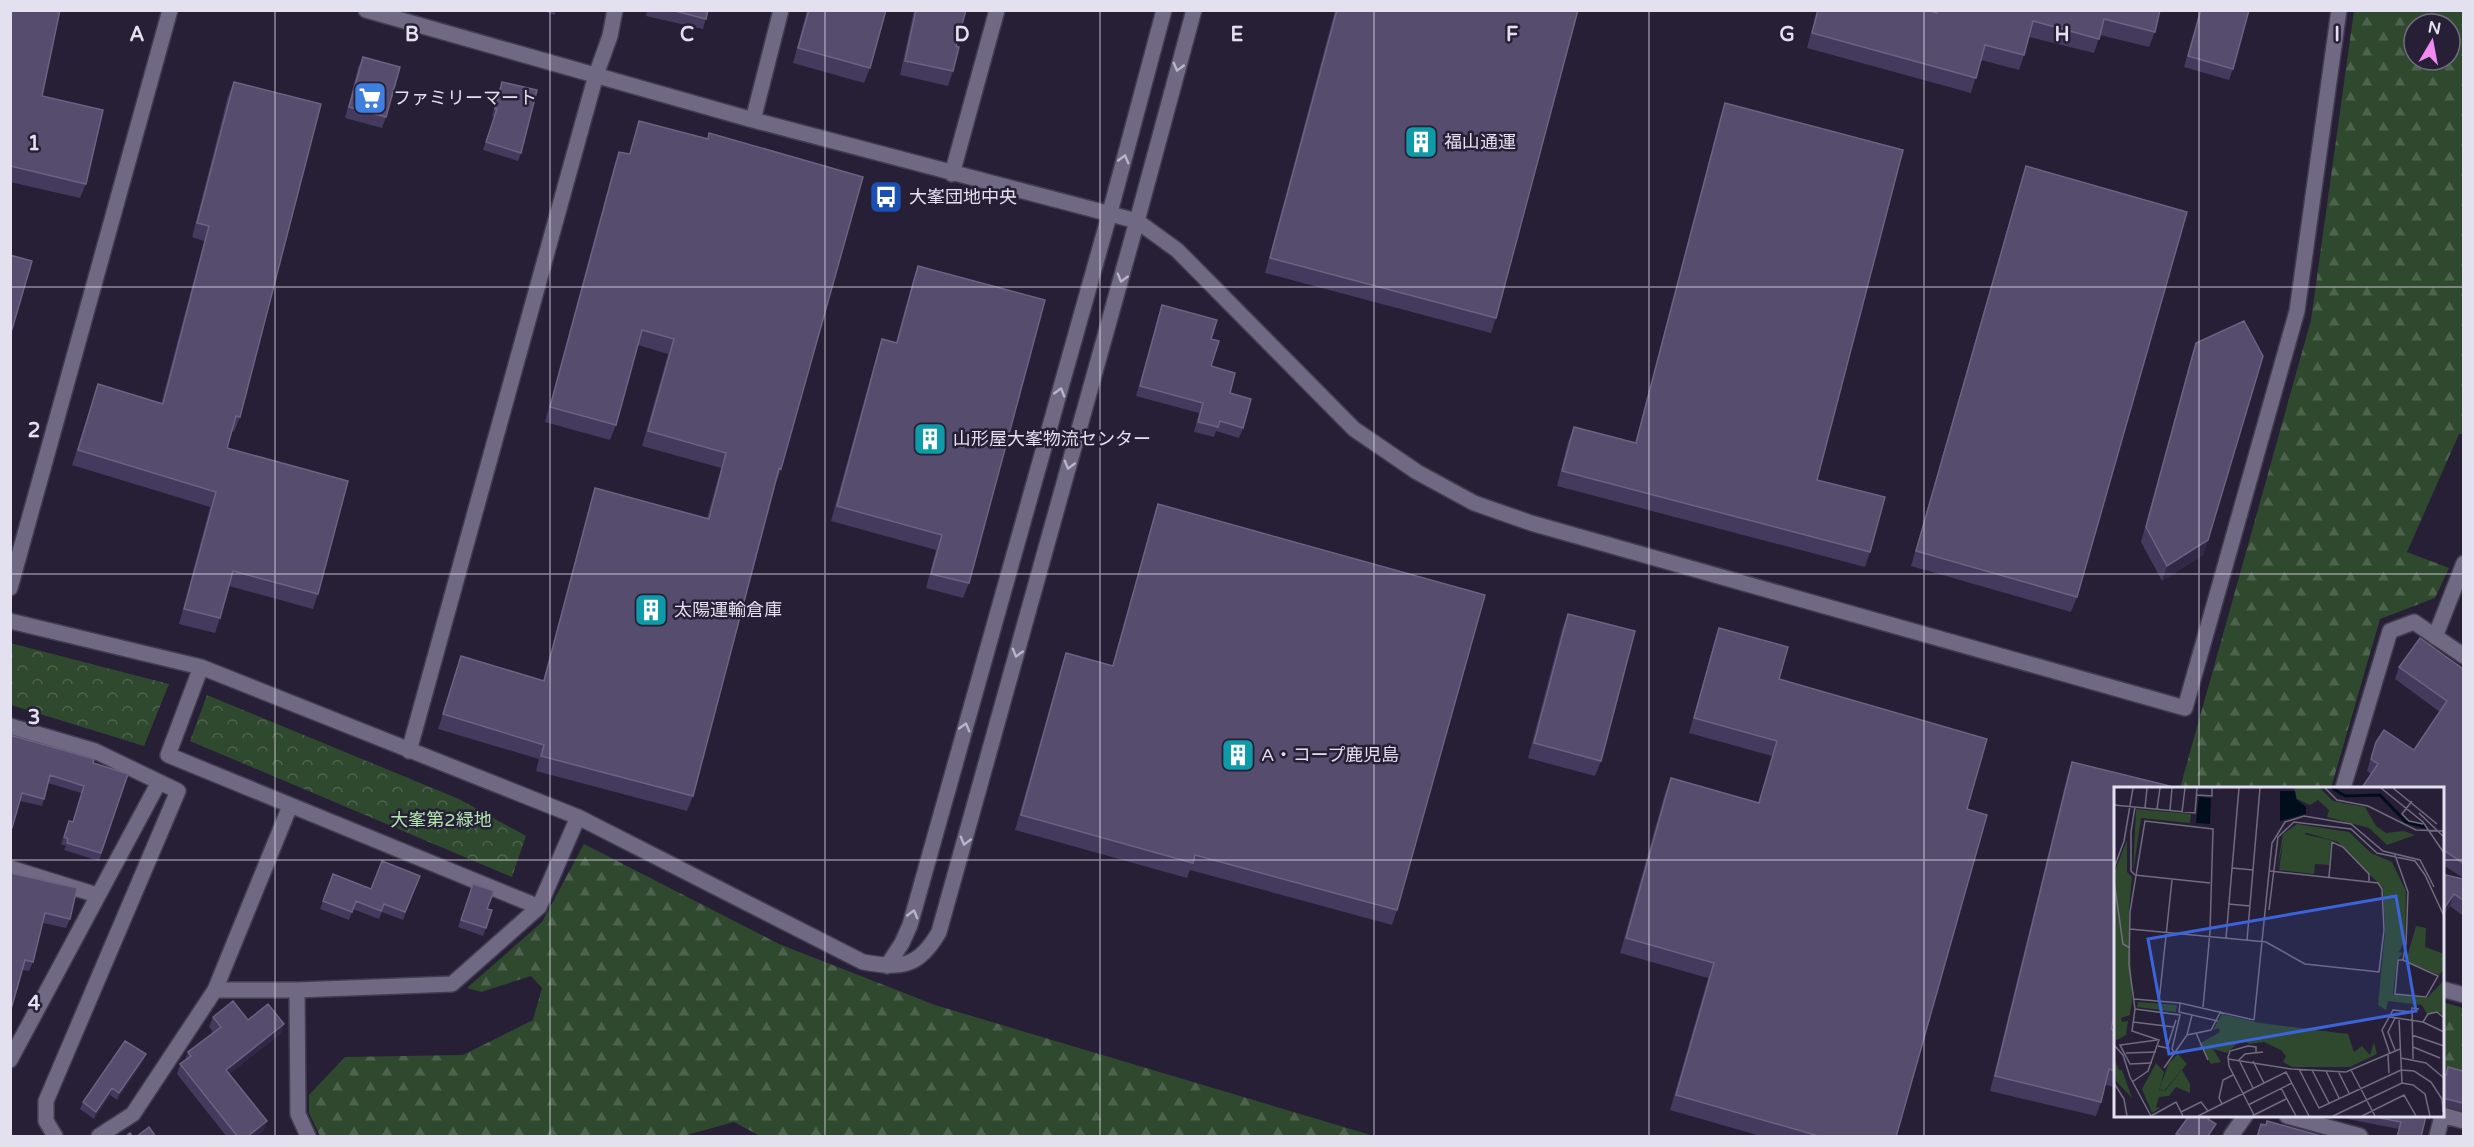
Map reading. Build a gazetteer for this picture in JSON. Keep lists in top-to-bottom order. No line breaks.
{"parks":["大峯第2緑地"],"places":{"supermarket":["ファミリーマート"],"building":["福山通運","山形屋大峯物流センター","太陽運輸倉庫","A・コープ鹿児島"],"bus stop":["大峯団地中央"]},"north":"top","grid":{"columns":["A","B","C","D","E","F","G","H","I"],"rows":["1","2","3","4"]}}
